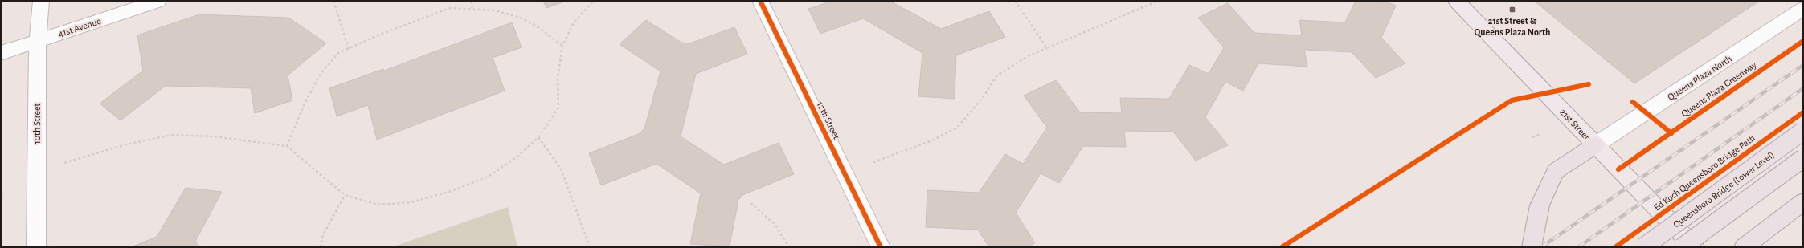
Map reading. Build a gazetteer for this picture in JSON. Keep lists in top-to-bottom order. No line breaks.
{"streets":{"highway":["Queensboro Bridge (Lower Level)"],"main road":["21st Street"],"street":["41st Avenue","Queens Plaza North","12th Street","10th Street"],"cycle path":["Queens Plaza Greenway","Ed Koch Queensboro Bridge Path"]},"crossings":[["41st Avenue","10th Street"],["Queens Plaza North","21st Street"]],"places":{"transit":["21st Street & Queens Plaza North"]}}
